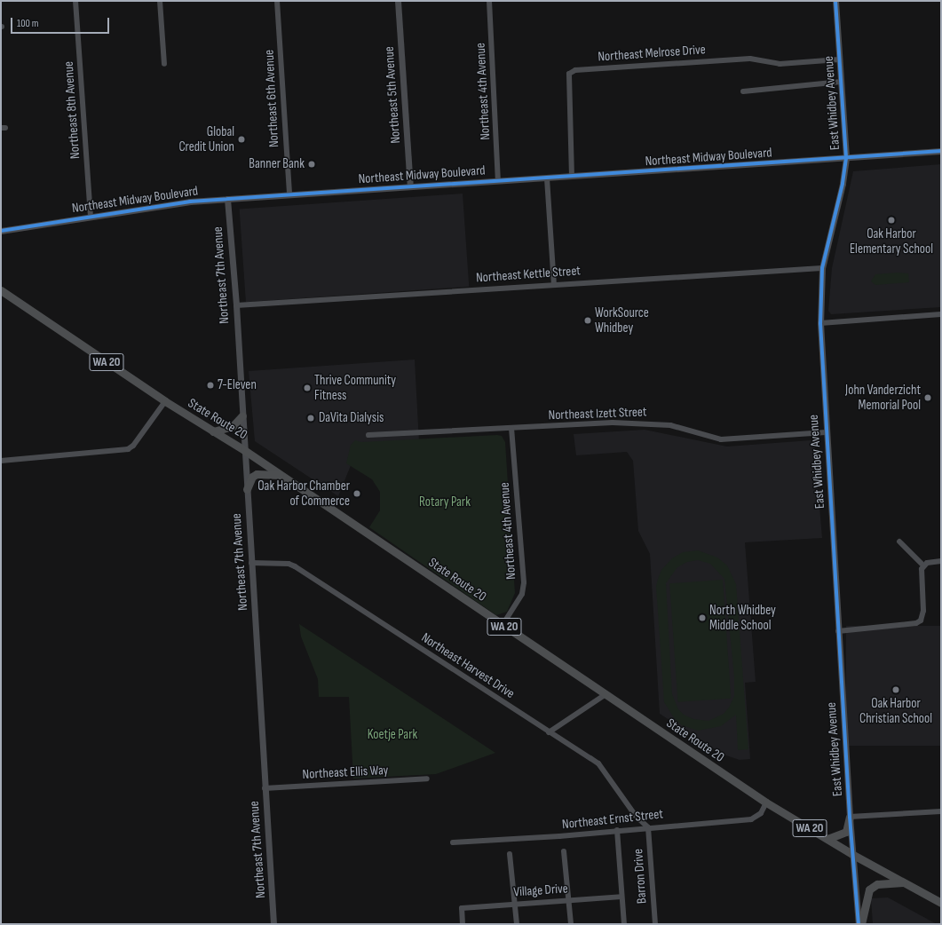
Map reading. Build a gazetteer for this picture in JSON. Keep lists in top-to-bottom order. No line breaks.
{"streets":{"main road":["WA 20","State Route 20"],"street":["Northeast Melrose Drive","Northeast 4th Avenue","Northeast 5th Avenue","Northeast 6th Avenue","East Whidbey Avenue","Northeast 8th Avenue","Northeast Midway Boulevard","Northeast Kettle Street","Northeast 7th Avenue","Northeast Izett Street","Northeast Harvest Drive","Northeast Ellis Way","Northeast Ernst Street","Barron Drive","Village Drive"]},"crossings":[["Northeast Melrose Drive","East Whidbey Avenue"],["Northeast Melrose Drive","Northeast Midway Boulevard"],["Northeast 4th Avenue","Northeast Midway Boulevard"],["Northeast 4th Avenue","Northeast Izett Street"],["Northeast 4th Avenue","State Route 20"],["Northeast 5th Avenue","Northeast Midway Boulevard"],["Northeast 6th Avenue","Northeast Midway Boulevard"],["East Whidbey Avenue","Northeast Midway Boulevard"],["East Whidbey Avenue","Northeast Kettle Street"],["East Whidbey Avenue","Northeast Izett Street"],["East Whidbey Avenue","State Route 20"],["Northeast 8th Avenue","Northeast Midway Boulevard"],["Northeast Midway Boulevard","Northeast 7th Avenue"],["Northeast Kettle Street","Northeast 7th Avenue"],["Northeast 7th Avenue","State Route 20"],["Northeast 7th Avenue","Northeast Harvest Drive"],["Northeast 7th Avenue","Northeast Ellis Way"],["State Route 20","Northeast Ernst Street"],["Northeast Harvest Drive","Northeast Ernst Street"],["Northeast Harvest Drive","Barron Drive"],["Northeast Ernst Street","Barron Drive"]],"parks":["Rotary Park","Koetje Park"],"places":["Global Credit Union","Banner Bank","Oak Harbor Elementary School","WorkSource Whidbey","7-Eleven","Thrive Community Fitness","John Vanderzicht Memorial Pool","DaVita Dialysis","Oak Harbor Chamber of Commerce","North Whidbey Middle School","Oak Harbor Christian School"],"scale_bar":"100 m"}
